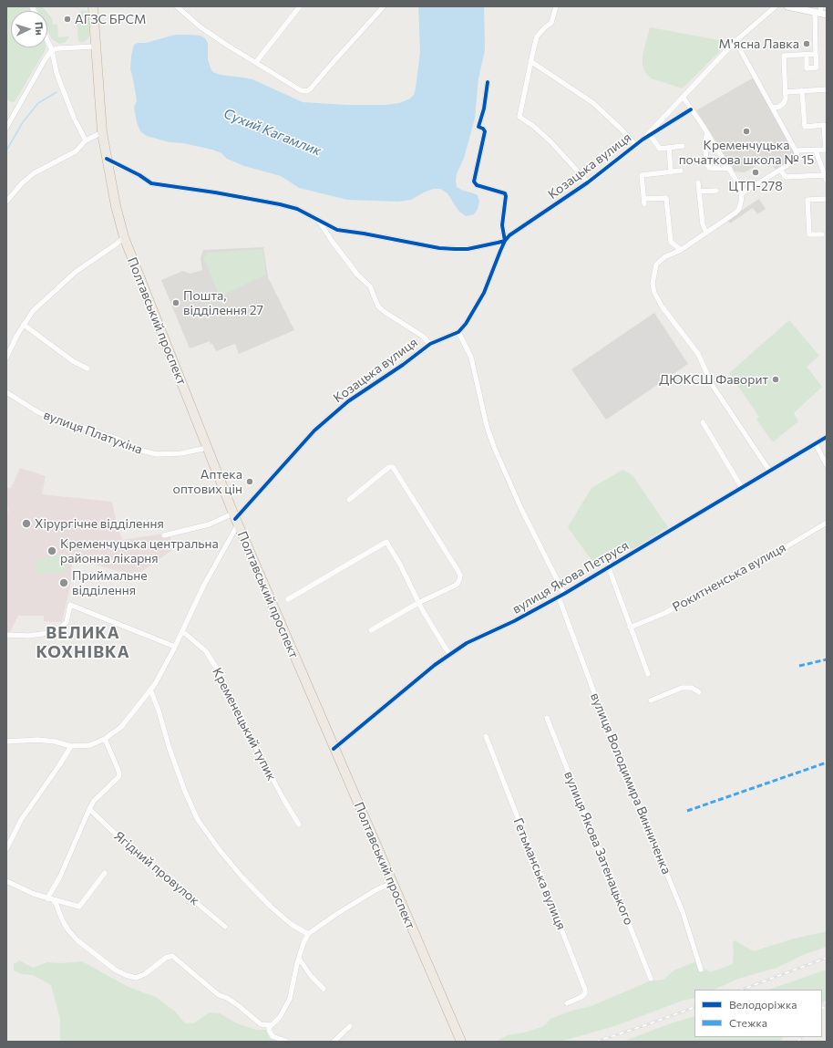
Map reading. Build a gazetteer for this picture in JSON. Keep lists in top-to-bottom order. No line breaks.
{"streets":{"highway":["Полтавський проспект"],"street":["Козацька вулиця","вулиця Платухіна","вулиця Якова Петруся","Рокитненська вулиця","Кременецький тупик","вулиця Володимира Винниченка","вулиця Якова Затенацького","Ягідний провулок","Гетьманська вулиця"]},"crossings":[["Козацька вулиця","Полтавський проспект"],["Полтавський проспект","вулиця Платухіна"],["Полтавський проспект","вулиця Якова Петруся"],["вулиця Якова Петруся","вулиця Володимира Винниченка"]],"districts":["ВЕЛИКА КОХНІВКА"],"water":["Сухий Кагамлик"],"places":["АГЗС БРСМ","М'ясна Лавка","Кременчуцька початкова школа № 15","ЦТП-278","Пошта, відділення 27","ДЮКСШ Фаворит","Аптека оптових цін","Хірургічне відділення","Кременчуцька центральна районна лікарня","Приймальне відділення"],"legend":["Велодоріжка","Стежка"],"north":"right"}
